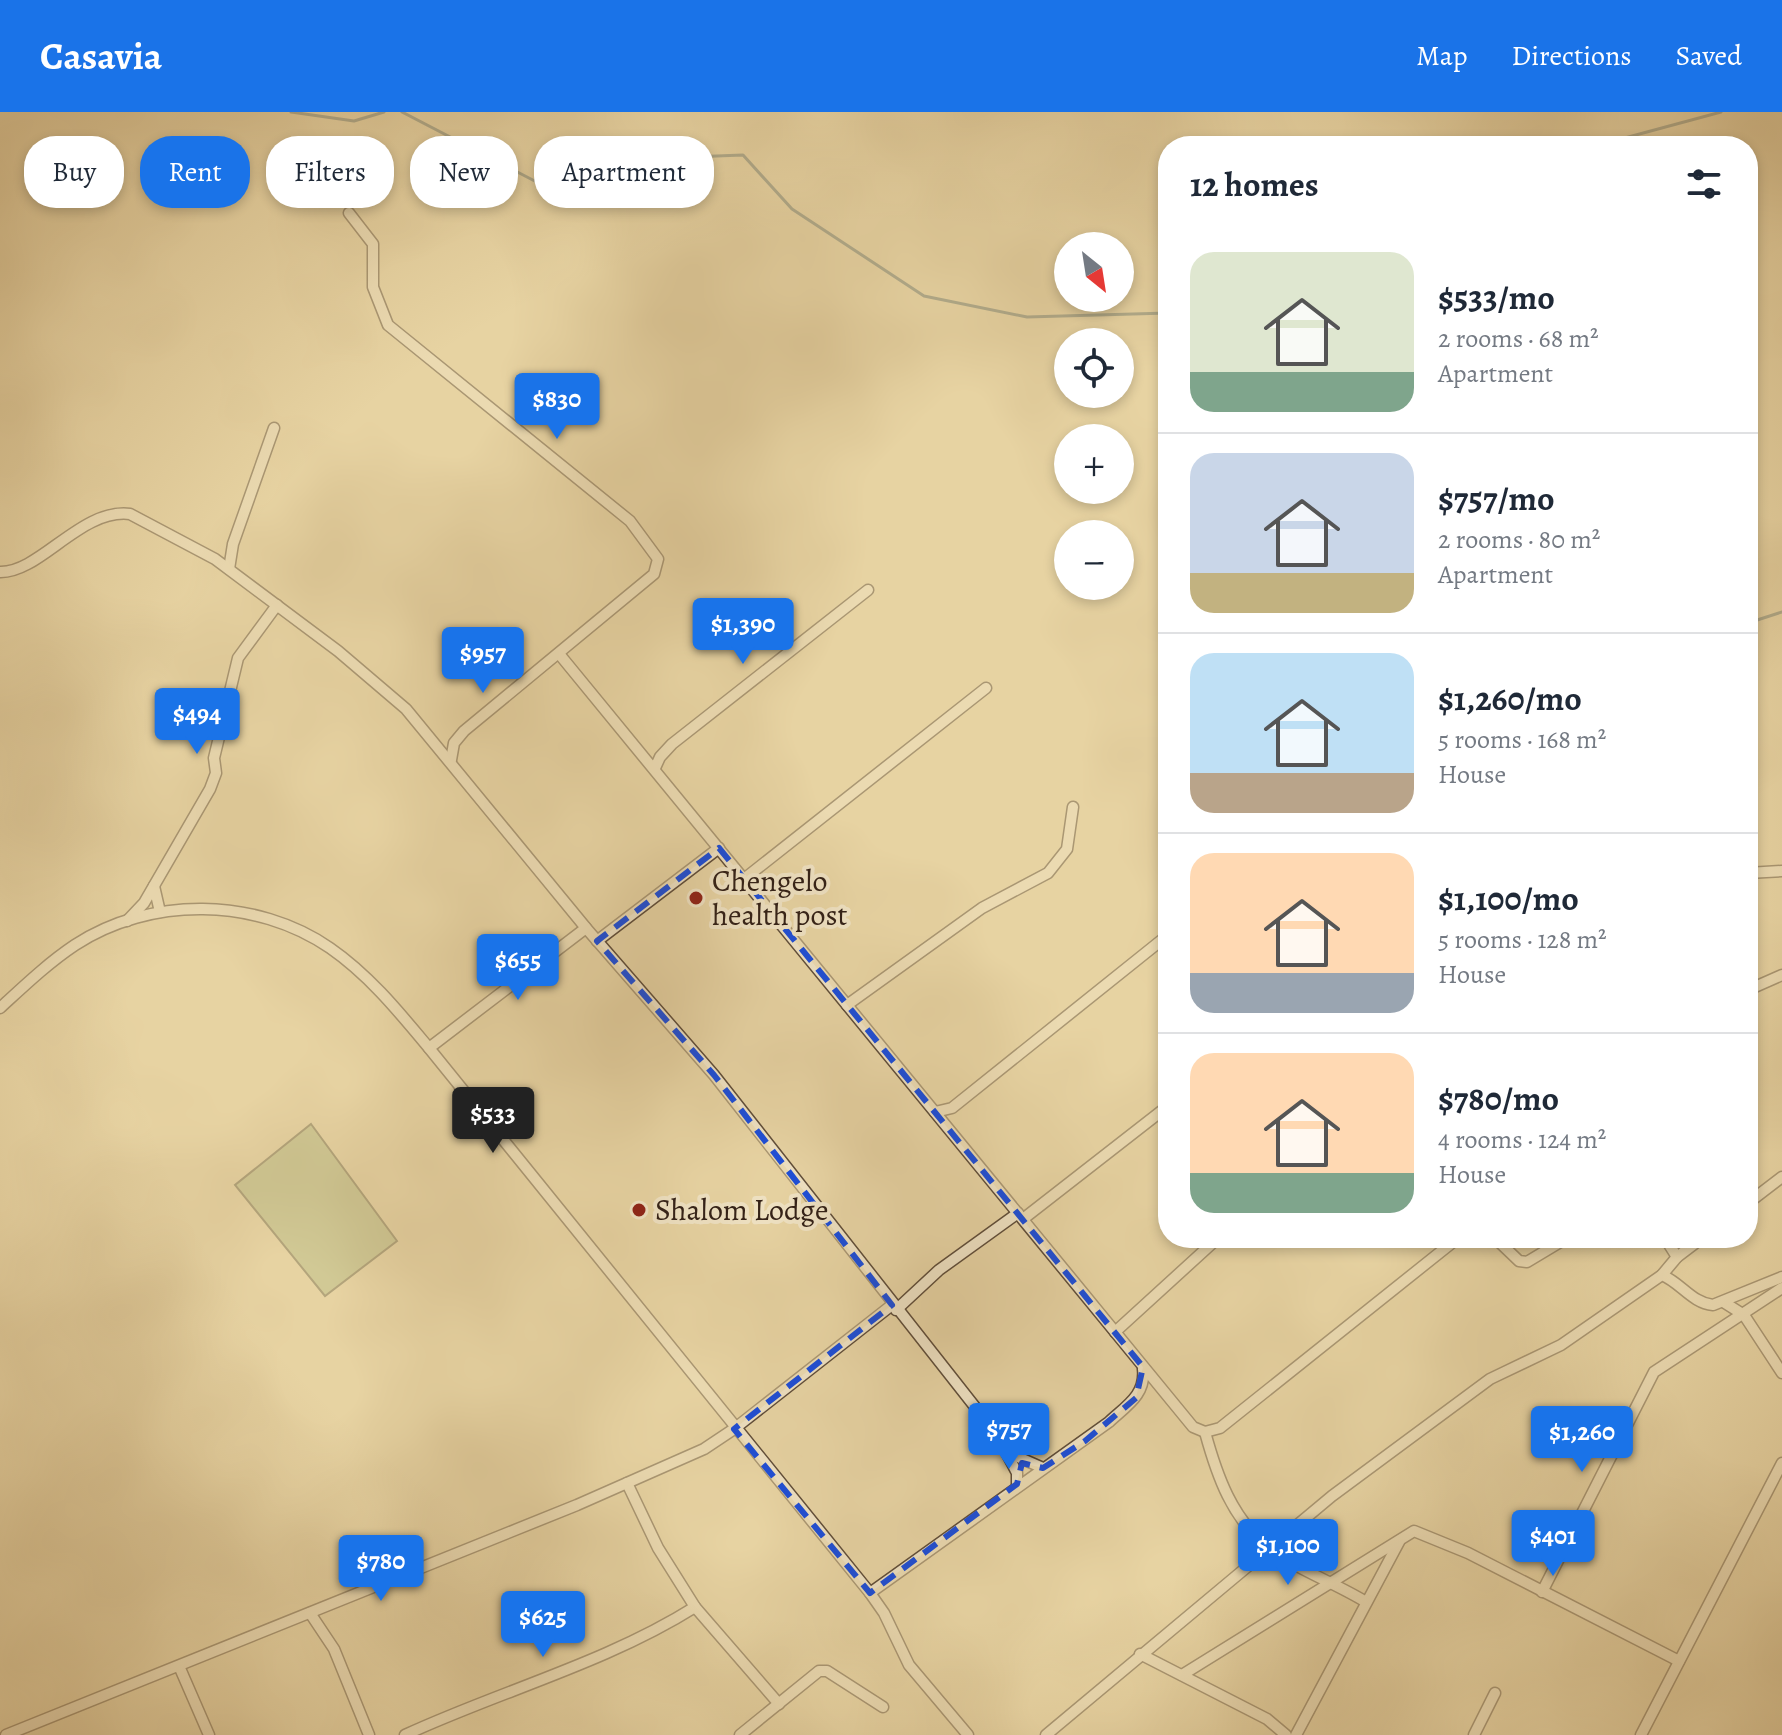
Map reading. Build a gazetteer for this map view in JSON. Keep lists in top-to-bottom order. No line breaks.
{"places":["Chengelo health post","Shalom Lodge"],"north":"bottom right","page":{"header":"Casavia","nav":["Map","Directions","Saved"],"chip":["Buy","Rent","Filters","New","Apartment"],"heading":"12 homes","map_buttons":["+","−"],"list":[{"name":"$533/mo","note":"2 rooms · 68 m² · Apartment"},{"name":"$757/mo","note":"2 rooms · 80 m² · Apartment"},{"name":"$1,260/mo","note":"5 rooms · 168 m² · House"},{"name":"$1,100/mo","note":"5 rooms · 128 m² · House"},{"name":"$780/mo","note":"4 rooms · 124 m² · House"}],"price":["$830","$1,390","$957","$494","$655","$533","$757","$1,260","$401","$1,100","$780","$625"]}}
